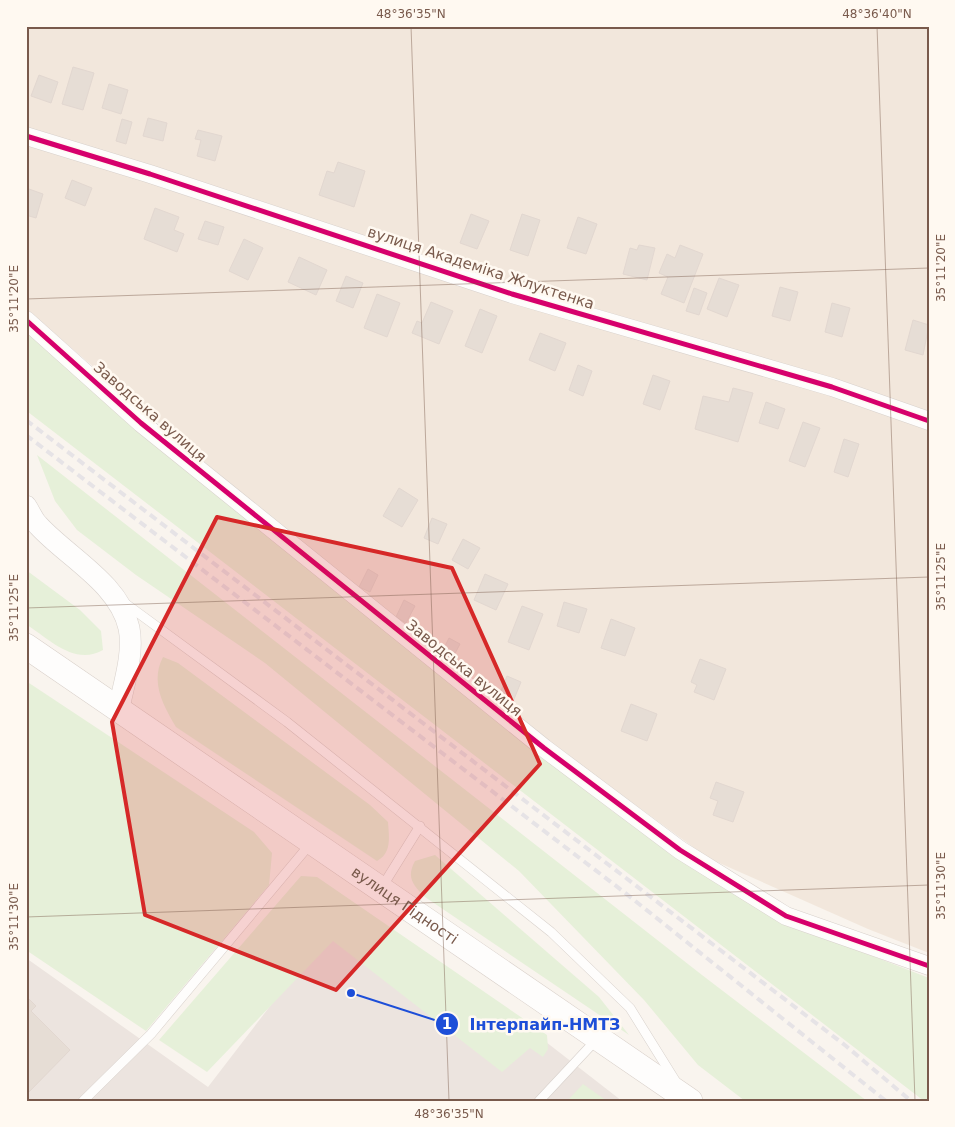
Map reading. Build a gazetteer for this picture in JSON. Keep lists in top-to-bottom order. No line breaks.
{"streets":{"main road":["вулиця Гідності"],"street":["вулиця Академіка Жлуктенка","Заводська вулиця"]},"places":["Інтерпайп-НМТЗ"],"coordinates":["48°36'35\"N","48°36'40\"N","35°11'20\"E","35°11'25\"E","35°11'30\"E"]}
